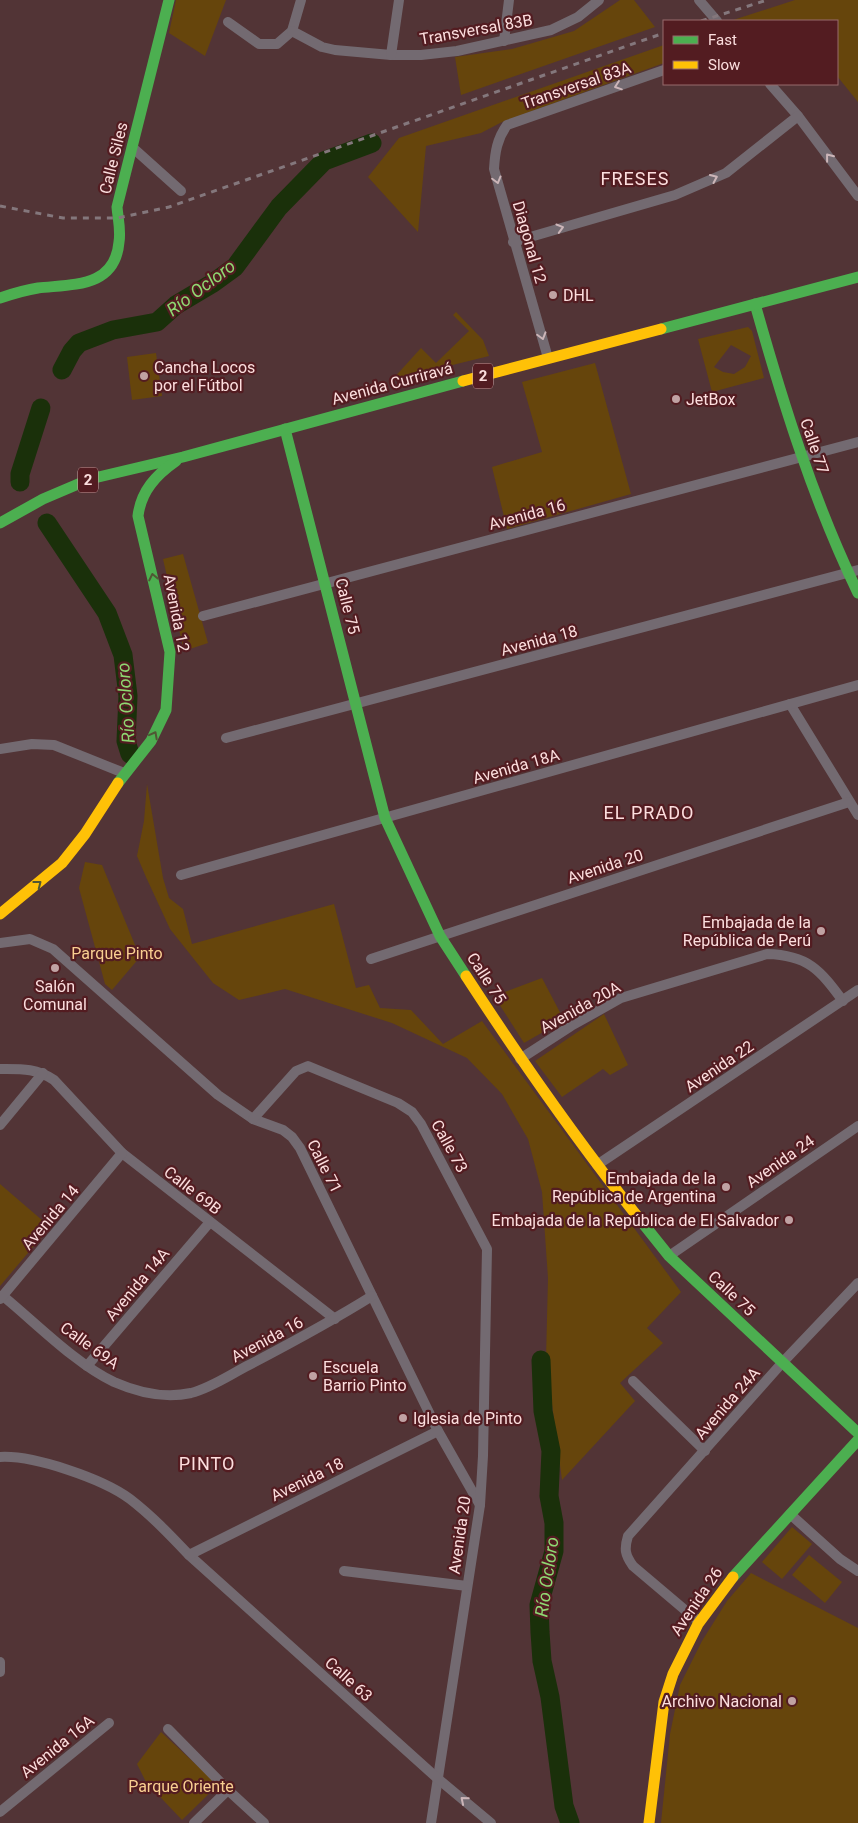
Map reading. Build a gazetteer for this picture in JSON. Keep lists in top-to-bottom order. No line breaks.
{"streets":{"main road":["Calle Siles","2","Avenida Curriravá","Calle 77","Calle 75","Avenida 12","Avenida 26"],"street":["Transversal 83B","Transversal 83A","Diagonal 12","Avenida 16","Avenida 18","Avenida 18A","Avenida 20","Avenida 20A","Avenida 22","Calle 73","Avenida 24","Calle 71","Calle 69B","Avenida 14","Avenida 14A","Calle 69A","Avenida 24A","Calle 63","Avenida 16A"]},"crossings":[["Transversal 83A","Diagonal 12"],["Diagonal 12","Avenida Curriravá"],["Avenida Curriravá","Calle 77"],["Avenida Curriravá","Calle 75"],["Avenida Curriravá","Avenida 12"],["Calle 77","Avenida 16"],["Calle 77","Avenida 18"],["Avenida 16","Calle 75"],["Avenida 16","Calle 71"],["Avenida 16","Calle 69B"],["Avenida 16","Calle 69A"],["Calle 75","Avenida 18"],["Calle 75","Avenida 18A"],["Calle 75","Avenida 20"],["Calle 75","Avenida 20A"],["Calle 75","Avenida 22"],["Calle 75","Avenida 24"],["Calle 75","Avenida 24A"],["Avenida 18","Calle 71"],["Avenida 18","Calle 63"],["Avenida 20","Calle 73"],["Avenida 20","Calle 71"],["Avenida 20","Calle 63"],["Avenida 20A","Avenida 22"],["Calle 73","Calle 71"],["Calle 69B","Avenida 14"],["Calle 69B","Avenida 14A"],["Avenida 14","Calle 69A"],["Avenida 14A","Calle 69A"],["Avenida 24A","Avenida 26"]],"one_way":["Transversal 83A","Diagonal 12","Avenida 12"],"districts":["FRESES","EL PRADO","PINTO"],"water":["Río Ocloro"],"parks":["Parque Pinto","Parque Oriente"],"places":["DHL","Cancha Locos por el Fútbol","JetBox","Embajada de la República de Perú","Salón Comunal","Embajada de la República de Argentina","Embajada de la República de El Salvador","Escuela Barrio Pinto","Iglesia de Pinto","Archivo Nacional"],"legend":["Fast","Slow"]}
